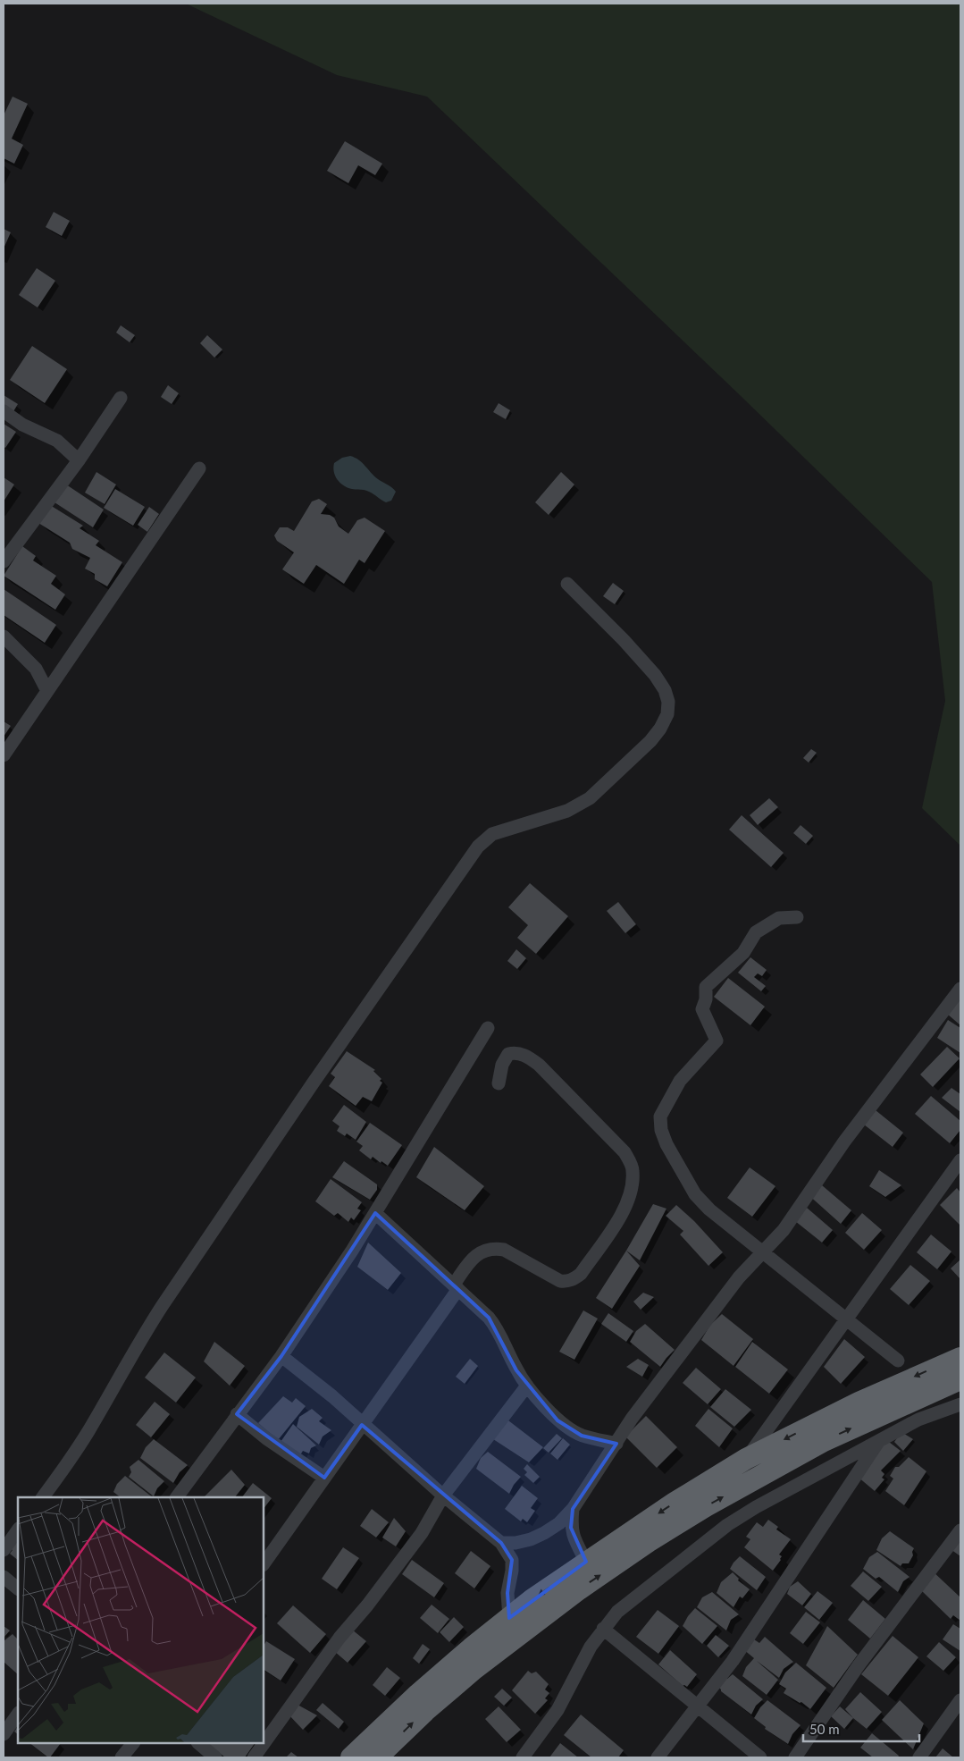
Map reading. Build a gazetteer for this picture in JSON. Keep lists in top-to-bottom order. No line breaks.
{"scale_bar":"50 m"}
